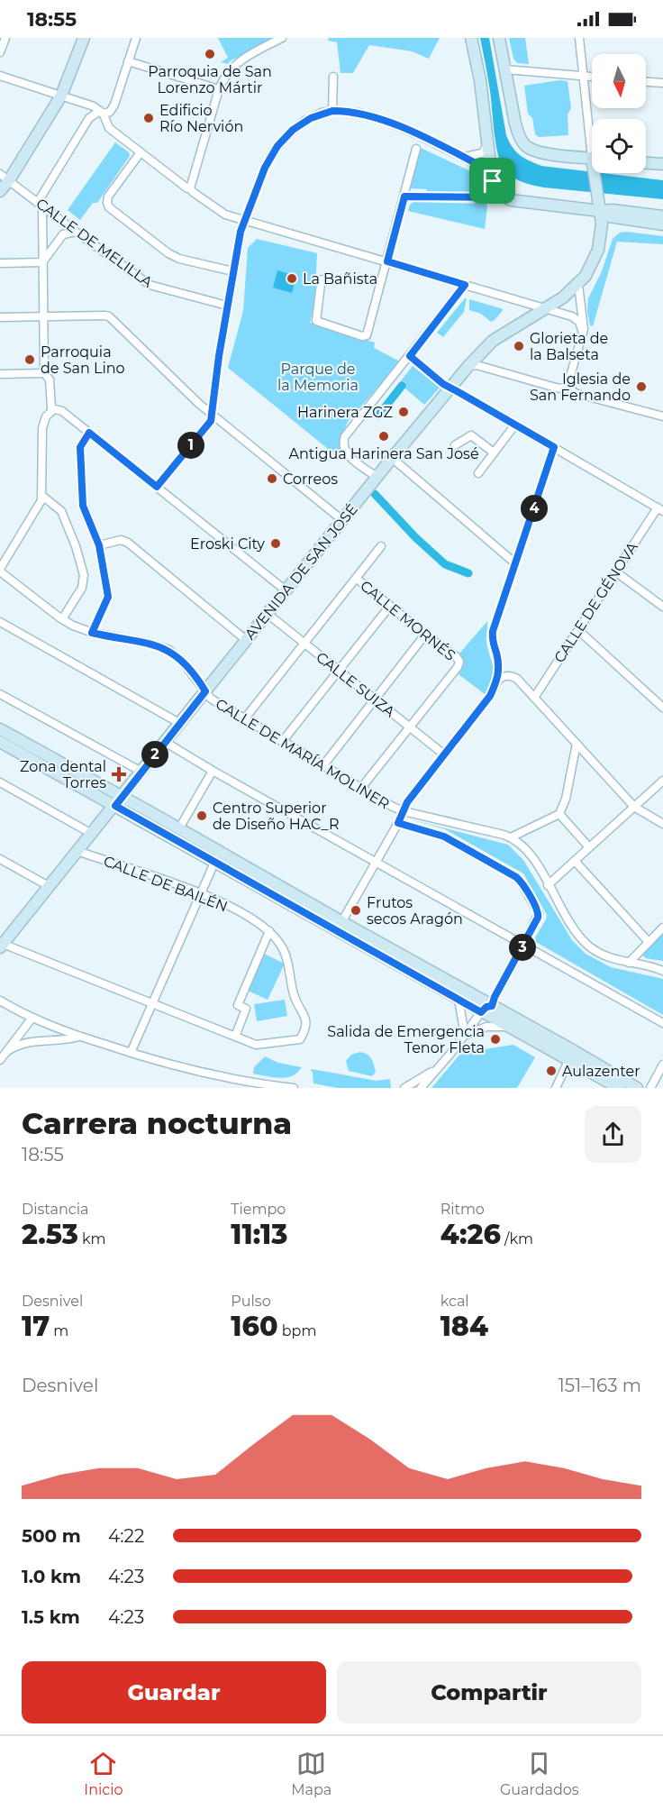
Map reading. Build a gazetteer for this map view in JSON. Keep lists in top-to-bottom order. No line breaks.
{"streets":{"main road":["AVENIDA DE SAN JOSÉ"],"street":["CALLE DE MELILLA","CALLE DE GÉNOVA","CALLE MORNÉS","CALLE SUIZA","CALLE DE MARÍA MOLINER","CALLE DE BAILÉN"]},"crossings":[["AVENIDA DE SAN JOSÉ","CALLE SUIZA"],["AVENIDA DE SAN JOSÉ","CALLE DE MARÍA MOLINER"],["AVENIDA DE SAN JOSÉ","CALLE DE BAILÉN"],["CALLE MORNÉS","CALLE SUIZA"]],"parks":["Parque de la Memoria"],"places":{"other":["Parroquia de San Lorenzo Mártir","Edificio Río Nervión","La Bañista","Glorieta de la Balseta","Parroquia de San Lino","Iglesia de San Fernando","Harinera ZGZ","Antigua Harinera San José","Correos","Eroski City","Centro Superior de Diseño HAC_R","Frutos secos Aragón","Salida de Emergencia Tenor Fleta","Aulazenter"],"health":["Zona dental Torres"]},"north":"bottom","page":{"status":"18:55","pins":["1","4","2","3"],"heading":["Carrera nocturna","18:55"],"stats":[["Distancia","2.53 km"],["Tiempo","11:13"],["Ritmo","4:26 /km"],["Desnivel","17 m"],["Pulso","160 bpm"],["kcal","184"]],"chart":["Desnivel","151–163 m"],"list":[{"name":"500 m","note":"4:22"},{"name":"1.0 km","note":"4:23"},{"name":"1.5 km","note":"4:23"}],"buttons":["Guardar","Compartir"],"tabs":["Inicio","Mapa","Guardados"]}}
